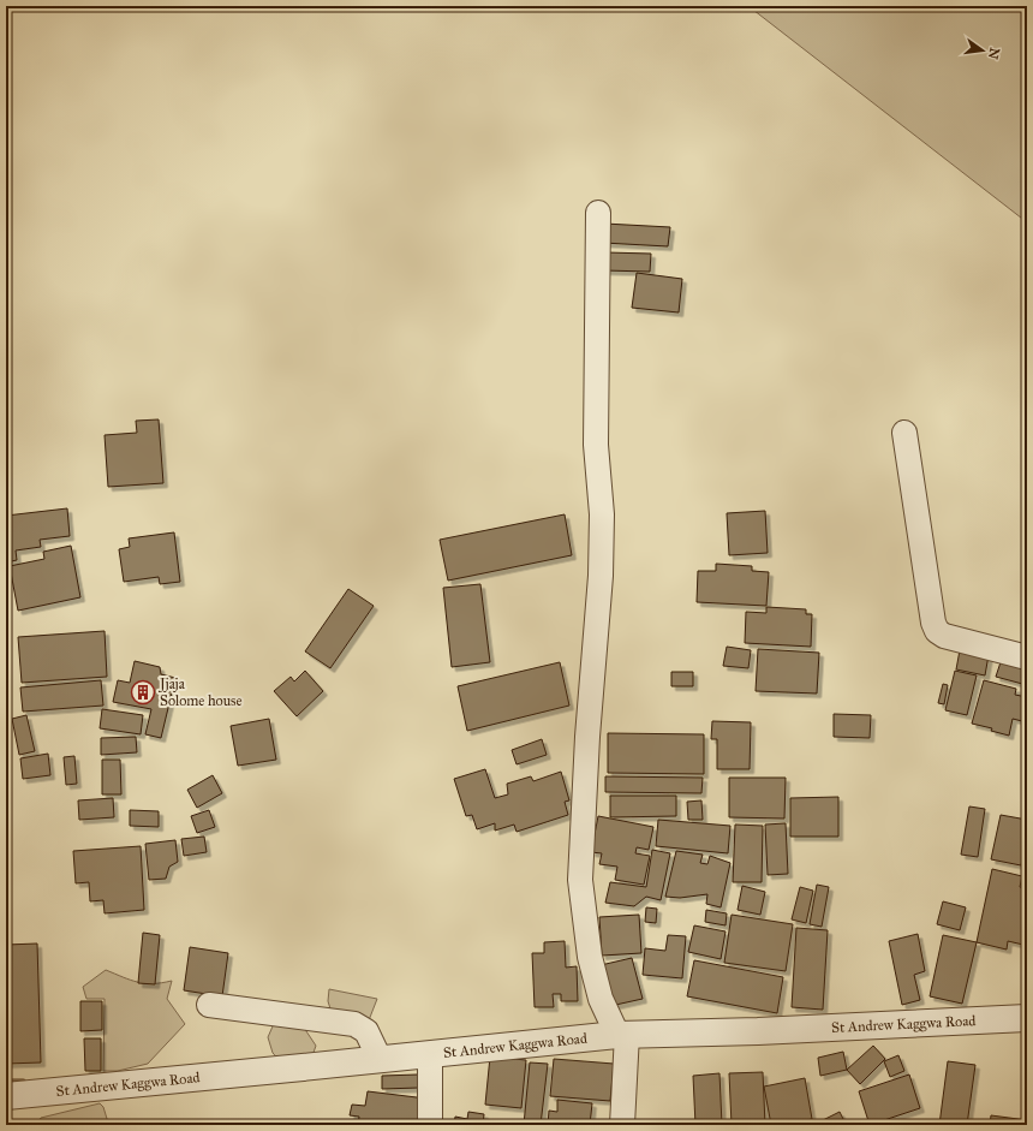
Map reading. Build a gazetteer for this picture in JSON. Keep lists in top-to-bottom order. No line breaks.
{"streets":{"street":["St Andrew Kaggwa Road"]},"places":{"building":["Jjaja Solome house"]},"north":"right"}
